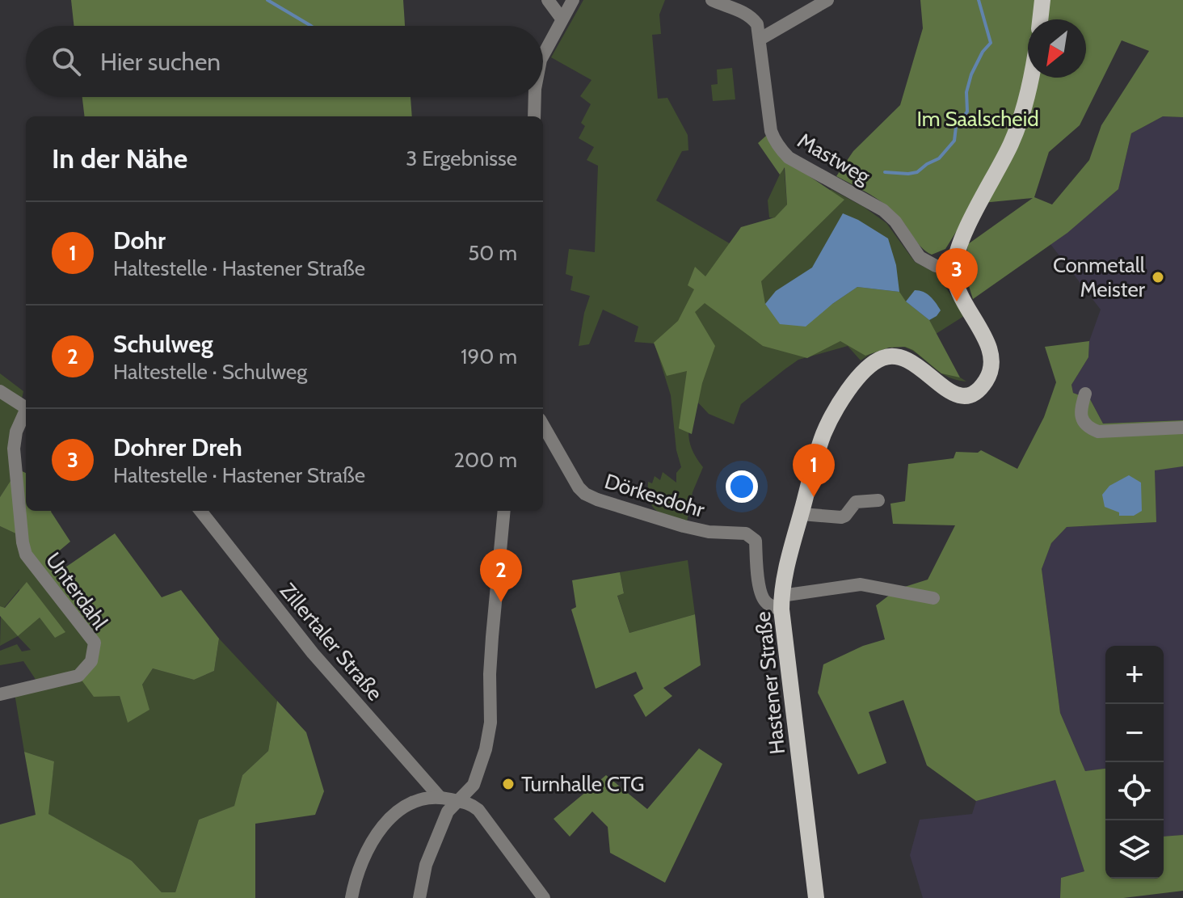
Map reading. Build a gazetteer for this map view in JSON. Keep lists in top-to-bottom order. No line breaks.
{"streets":{"main road":["Hastener Straße"],"street":["Mastweg","Dörkesdohr","Unterdahl","Zillertaler Straße"]},"crossings":[["Mastweg","Hastener Straße"],["Dörkesdohr","Hastener Straße"]],"parks":["Im Saalscheid"],"places":["Conmetall Meister","Turnhalle CTG"],"north":"bottom left","page":{"search":"Hier suchen","heading":["In der Nähe","3 Ergebnisse"],"list":[{"mark":"1","name":"Dohr","note":"Haltestelle · Hastener Straße","value":"50 m"},{"mark":"2","name":"Schulweg","note":"Haltestelle · Schulweg","value":"190 m"},{"mark":"3","name":"Dohrer Dreh","note":"Haltestelle · Hastener Straße","value":"200 m"}],"pins":["3","1","2"],"map_buttons":["+","−"]}}
